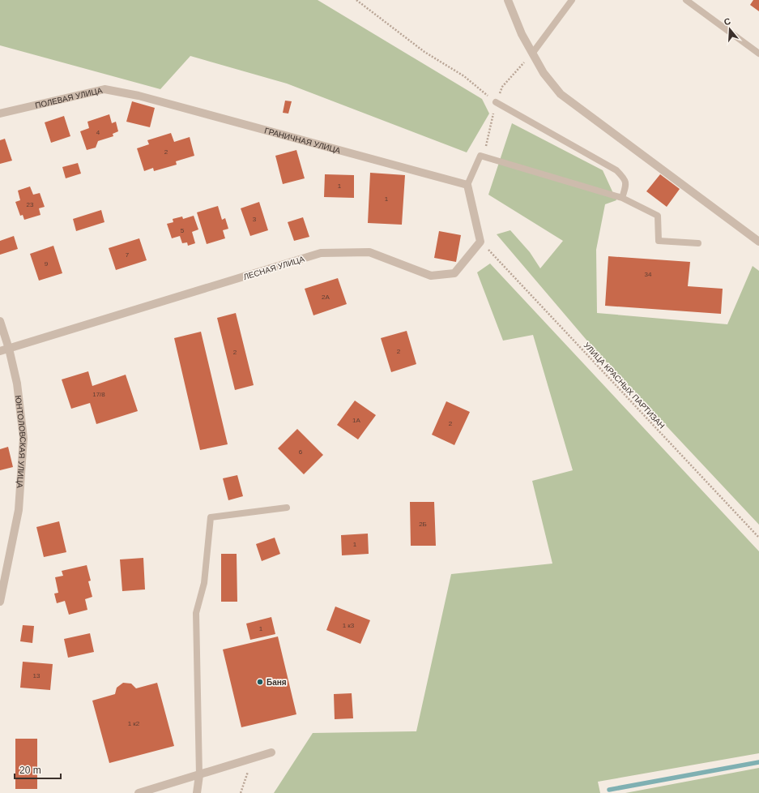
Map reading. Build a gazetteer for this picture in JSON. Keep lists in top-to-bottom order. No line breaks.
{"streets":{"street":["ПОЛЕВАЯ УЛИЦА","ГРАНИЧНАЯ УЛИЦА","ЛЕСНАЯ УЛИЦА","ЮНТОЛОВСКАЯ УЛИЦА"],"path":["УЛИЦА КРАСНЫХ ПАРТИЗАН"]},"crossings":[["ПОЛЕВАЯ УЛИЦА","ГРАНИЧНАЯ УЛИЦА"],["ЛЕСНАЯ УЛИЦА","УЛИЦА КРАСНЫХ ПАРТИЗАН"],["ЛЕСНАЯ УЛИЦА","ЮНТОЛОВСКАЯ УЛИЦА"]],"places":["Баня"],"house_numbers":["4","2","1","1","23","3","5","7","9","34","2А","2","2","17/8","1А","2","6","2Б","1","1 к3","1","13","1 к2"],"scale_bar":"20 m","north":"top"}
